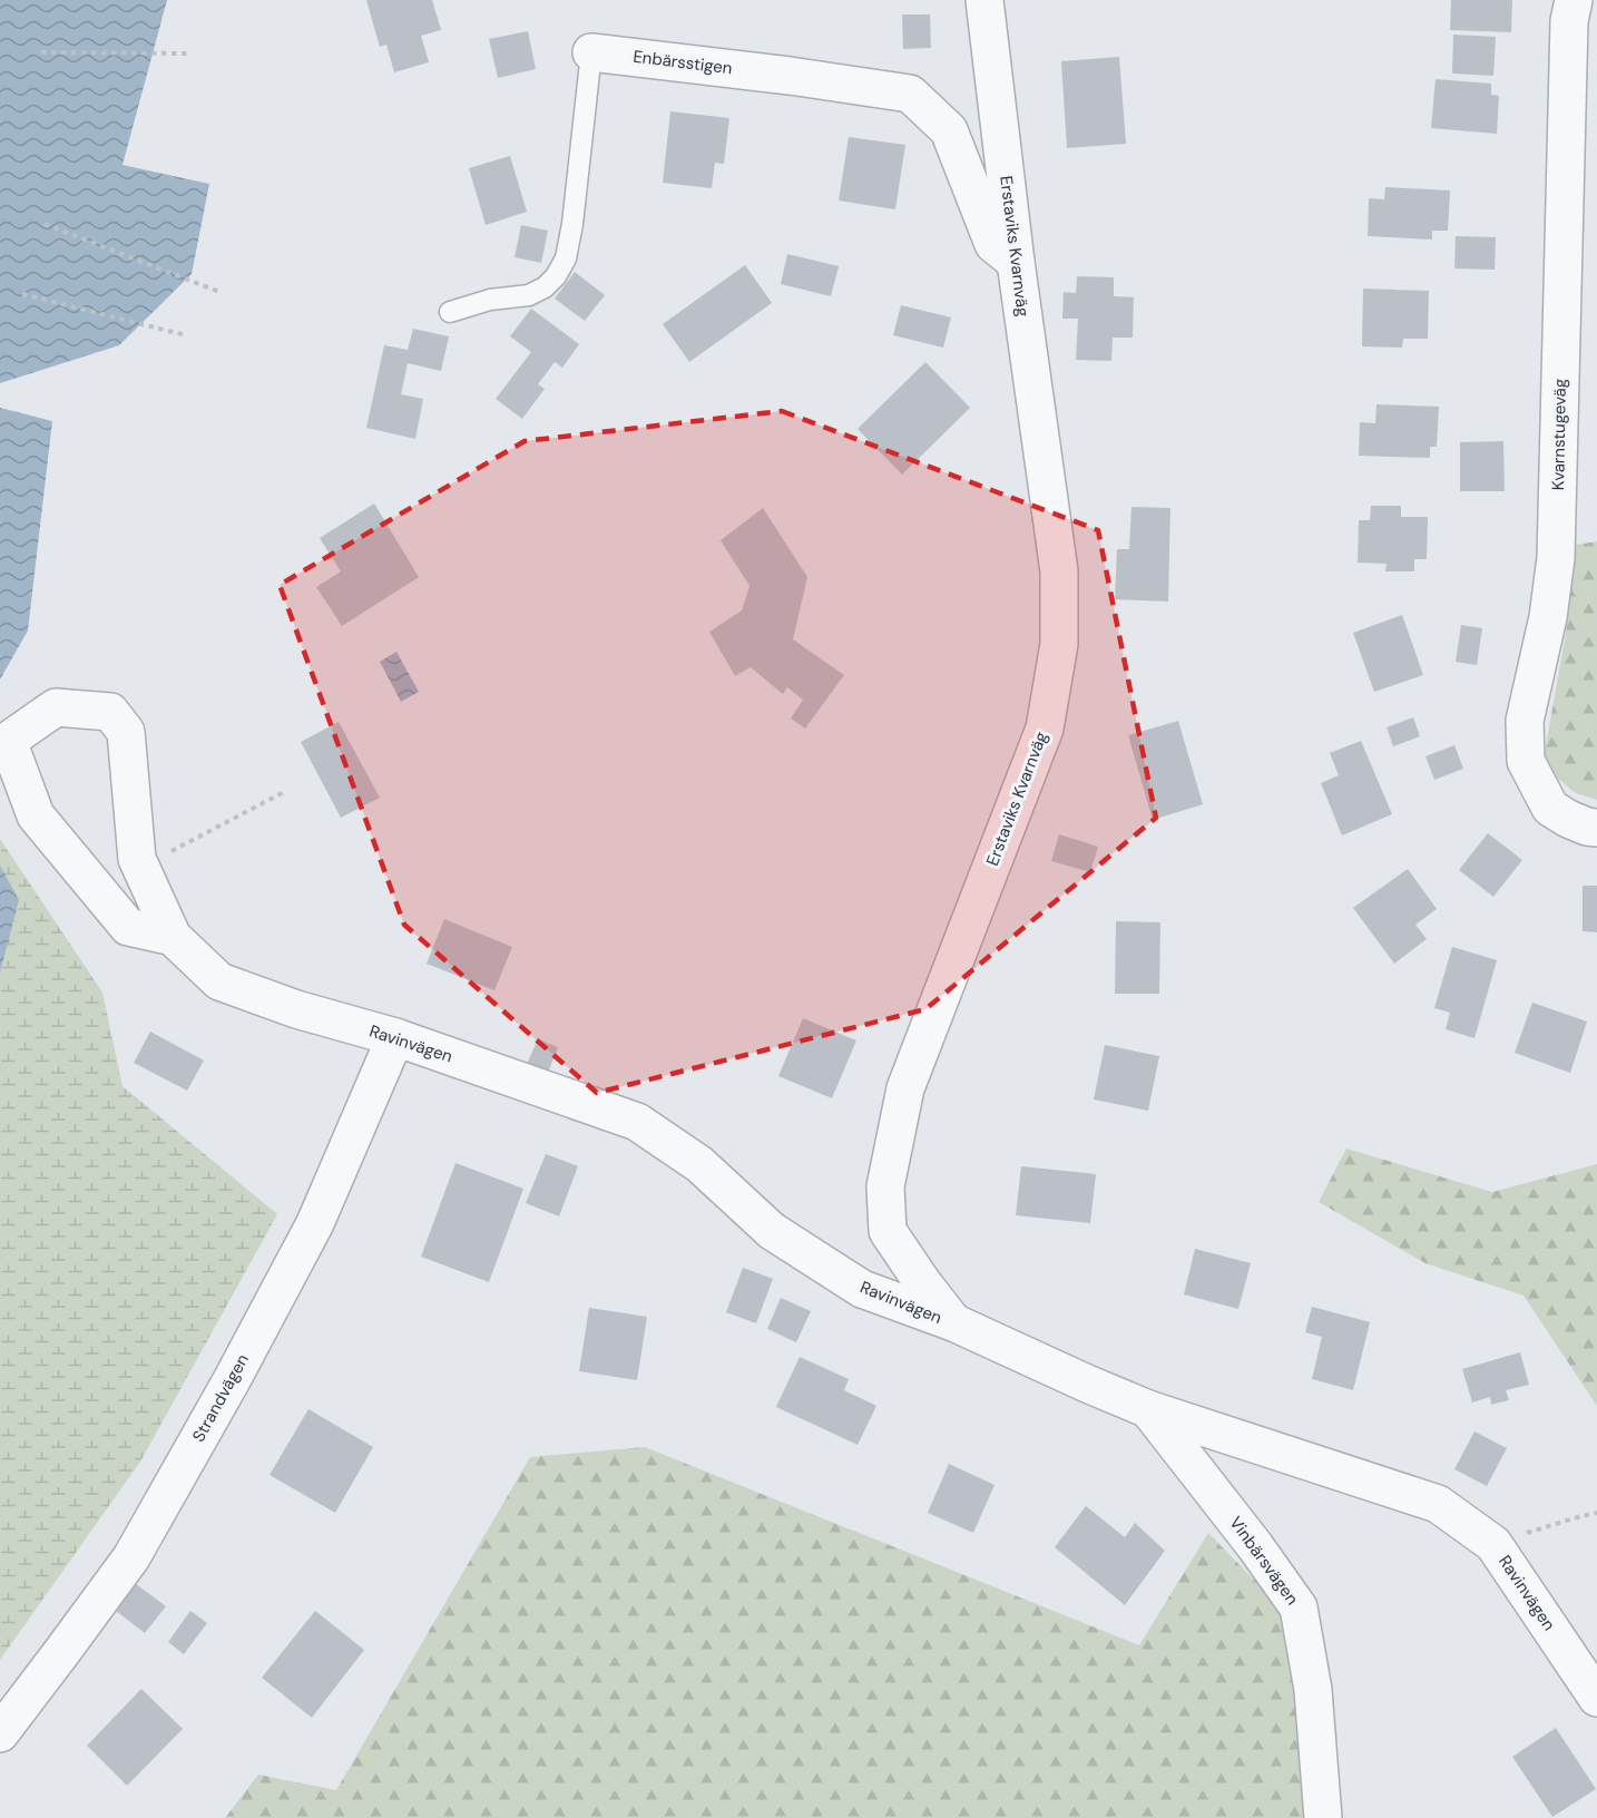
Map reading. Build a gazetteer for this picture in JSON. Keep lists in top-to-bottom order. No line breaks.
{"streets":{"street":["Enbärsstigen","Erstaviks Kvarnväg","Kvarnstugeväg","Ravinvägen","Strandvägen","Vinbärsvägen"]},"crossings":[["Enbärsstigen","Erstaviks Kvarnväg"],["Erstaviks Kvarnväg","Ravinvägen"],["Ravinvägen","Strandvägen"],["Ravinvägen","Vinbärsvägen"]]}
